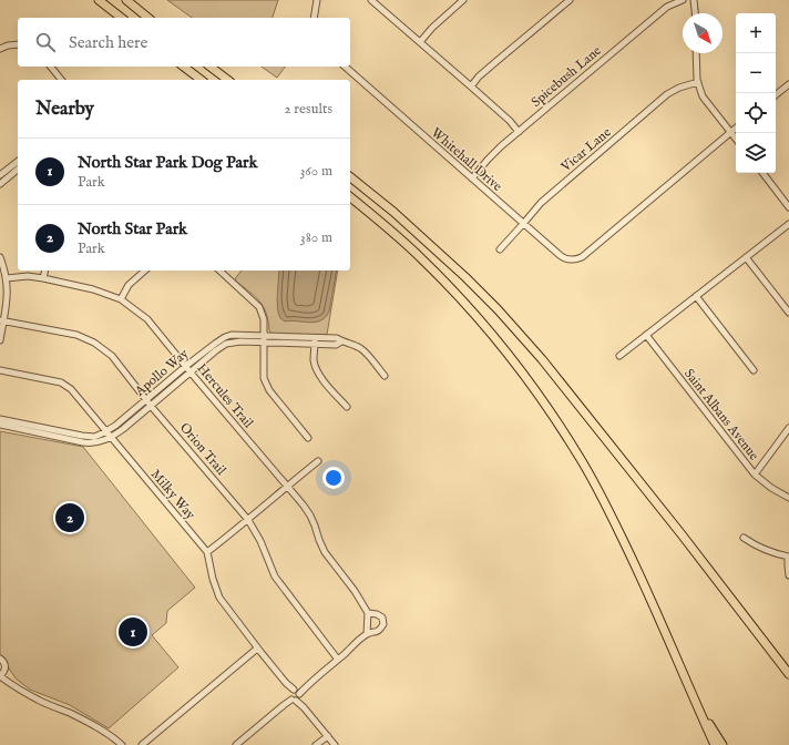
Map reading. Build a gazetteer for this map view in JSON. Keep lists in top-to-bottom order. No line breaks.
{"streets":{"street":["Spicebush Lane","Vicar Lane","Whitehall Drive","Apollo Way","Hercules Trail","Saint Albans Avenue","Orion Trail","Milky Way"]},"crossings":[["Spicebush Lane","Whitehall Drive"],["Vicar Lane","Whitehall Drive"],["Apollo Way","Hercules Trail"],["Apollo Way","Orion Trail"],["Apollo Way","Milky Way"]],"north":"bottom right","page":{"map_buttons":["+","−"],"search":"Search here","heading":["Nearby","2 results"],"list":[{"mark":"1","name":"North Star Park Dog Park","note":"Park","value":"360 m"},{"mark":"2","name":"North Star Park","note":"Park","value":"380 m"}],"pins":["2","1"]}}
